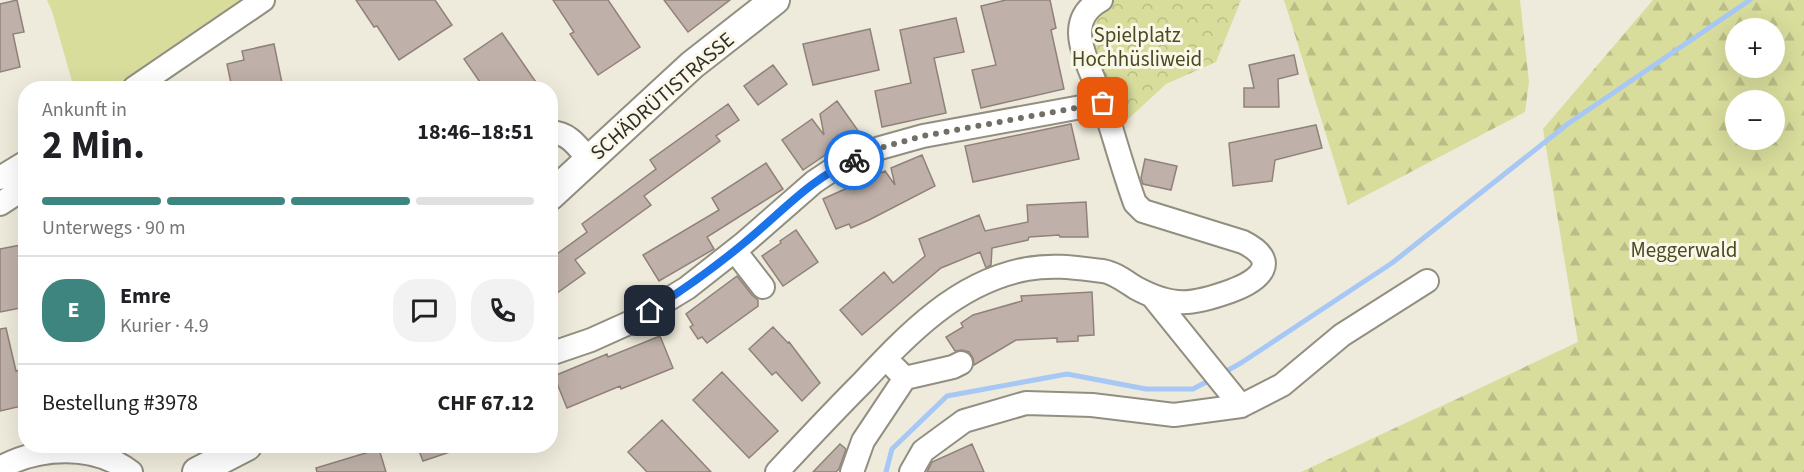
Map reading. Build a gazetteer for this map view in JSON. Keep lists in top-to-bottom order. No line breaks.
{"streets":{"main road":["SCHÄDRÜTISTRASSE"]},"parks":["Spielplatz Hochhüsliweid","Meggerwald"],"page":{"map_buttons":["+","−"],"heading":["2 Min.","Ankunft in","18:46–18:51"],"panel":["Emre","Kurier · 4.9","Bestellung #3978","CHF 67.12"],"bar":"Unterwegs · 90 m","round":"E"}}
